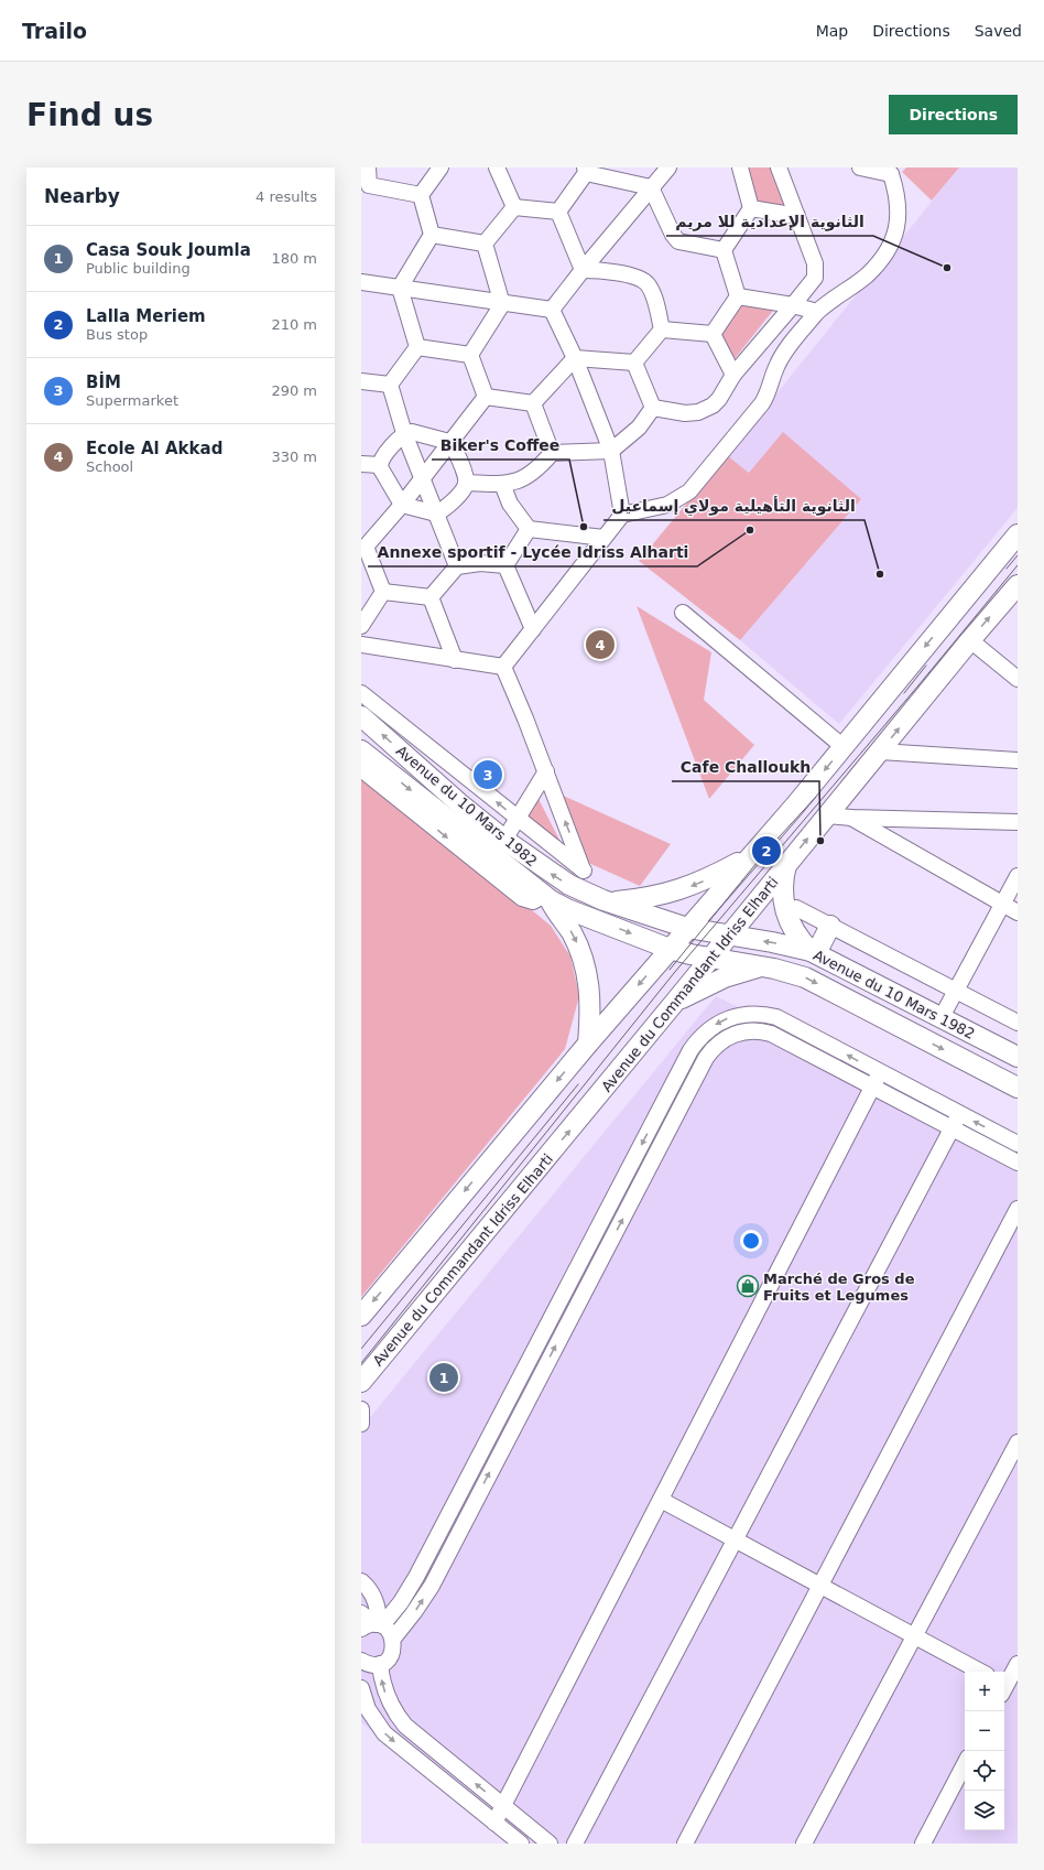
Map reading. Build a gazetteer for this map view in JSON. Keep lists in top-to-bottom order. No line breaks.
{"streets":{"main road":["Avenue du 10 Mars 1982","Avenue du Commandant Idriss Elharti"]},"crossings":[["Avenue du 10 Mars 1982","Avenue du Commandant Idriss Elharti"]],"places":{"other":["الثانوية الإعدادية للا مريم","Biker's Coffee","Annexe sportif - Lycée Idriss Alharti","الثانوية التأهيلية مولاي إسماعيل","Cafe Challoukh"],"shop":["Marché de Gros de Fruits et Legumes"]},"page":{"header":"Trailo","nav":["Map","Directions","Saved"],"buttons":"Directions","title":"Find us","heading":["Nearby","4 results"],"list":[{"mark":"1","name":"Casa Souk Joumla","note":"Public building","value":"180 m"},{"mark":"2","name":"Lalla Meriem","note":"Bus stop","value":"210 m"},{"mark":"3","name":"BİM","note":"Supermarket","value":"290 m"},{"mark":"4","name":"Ecole Al Akkad","note":"School","value":"330 m"}],"pins":["4","3","2","1"],"map_buttons":["+","−"]}}
